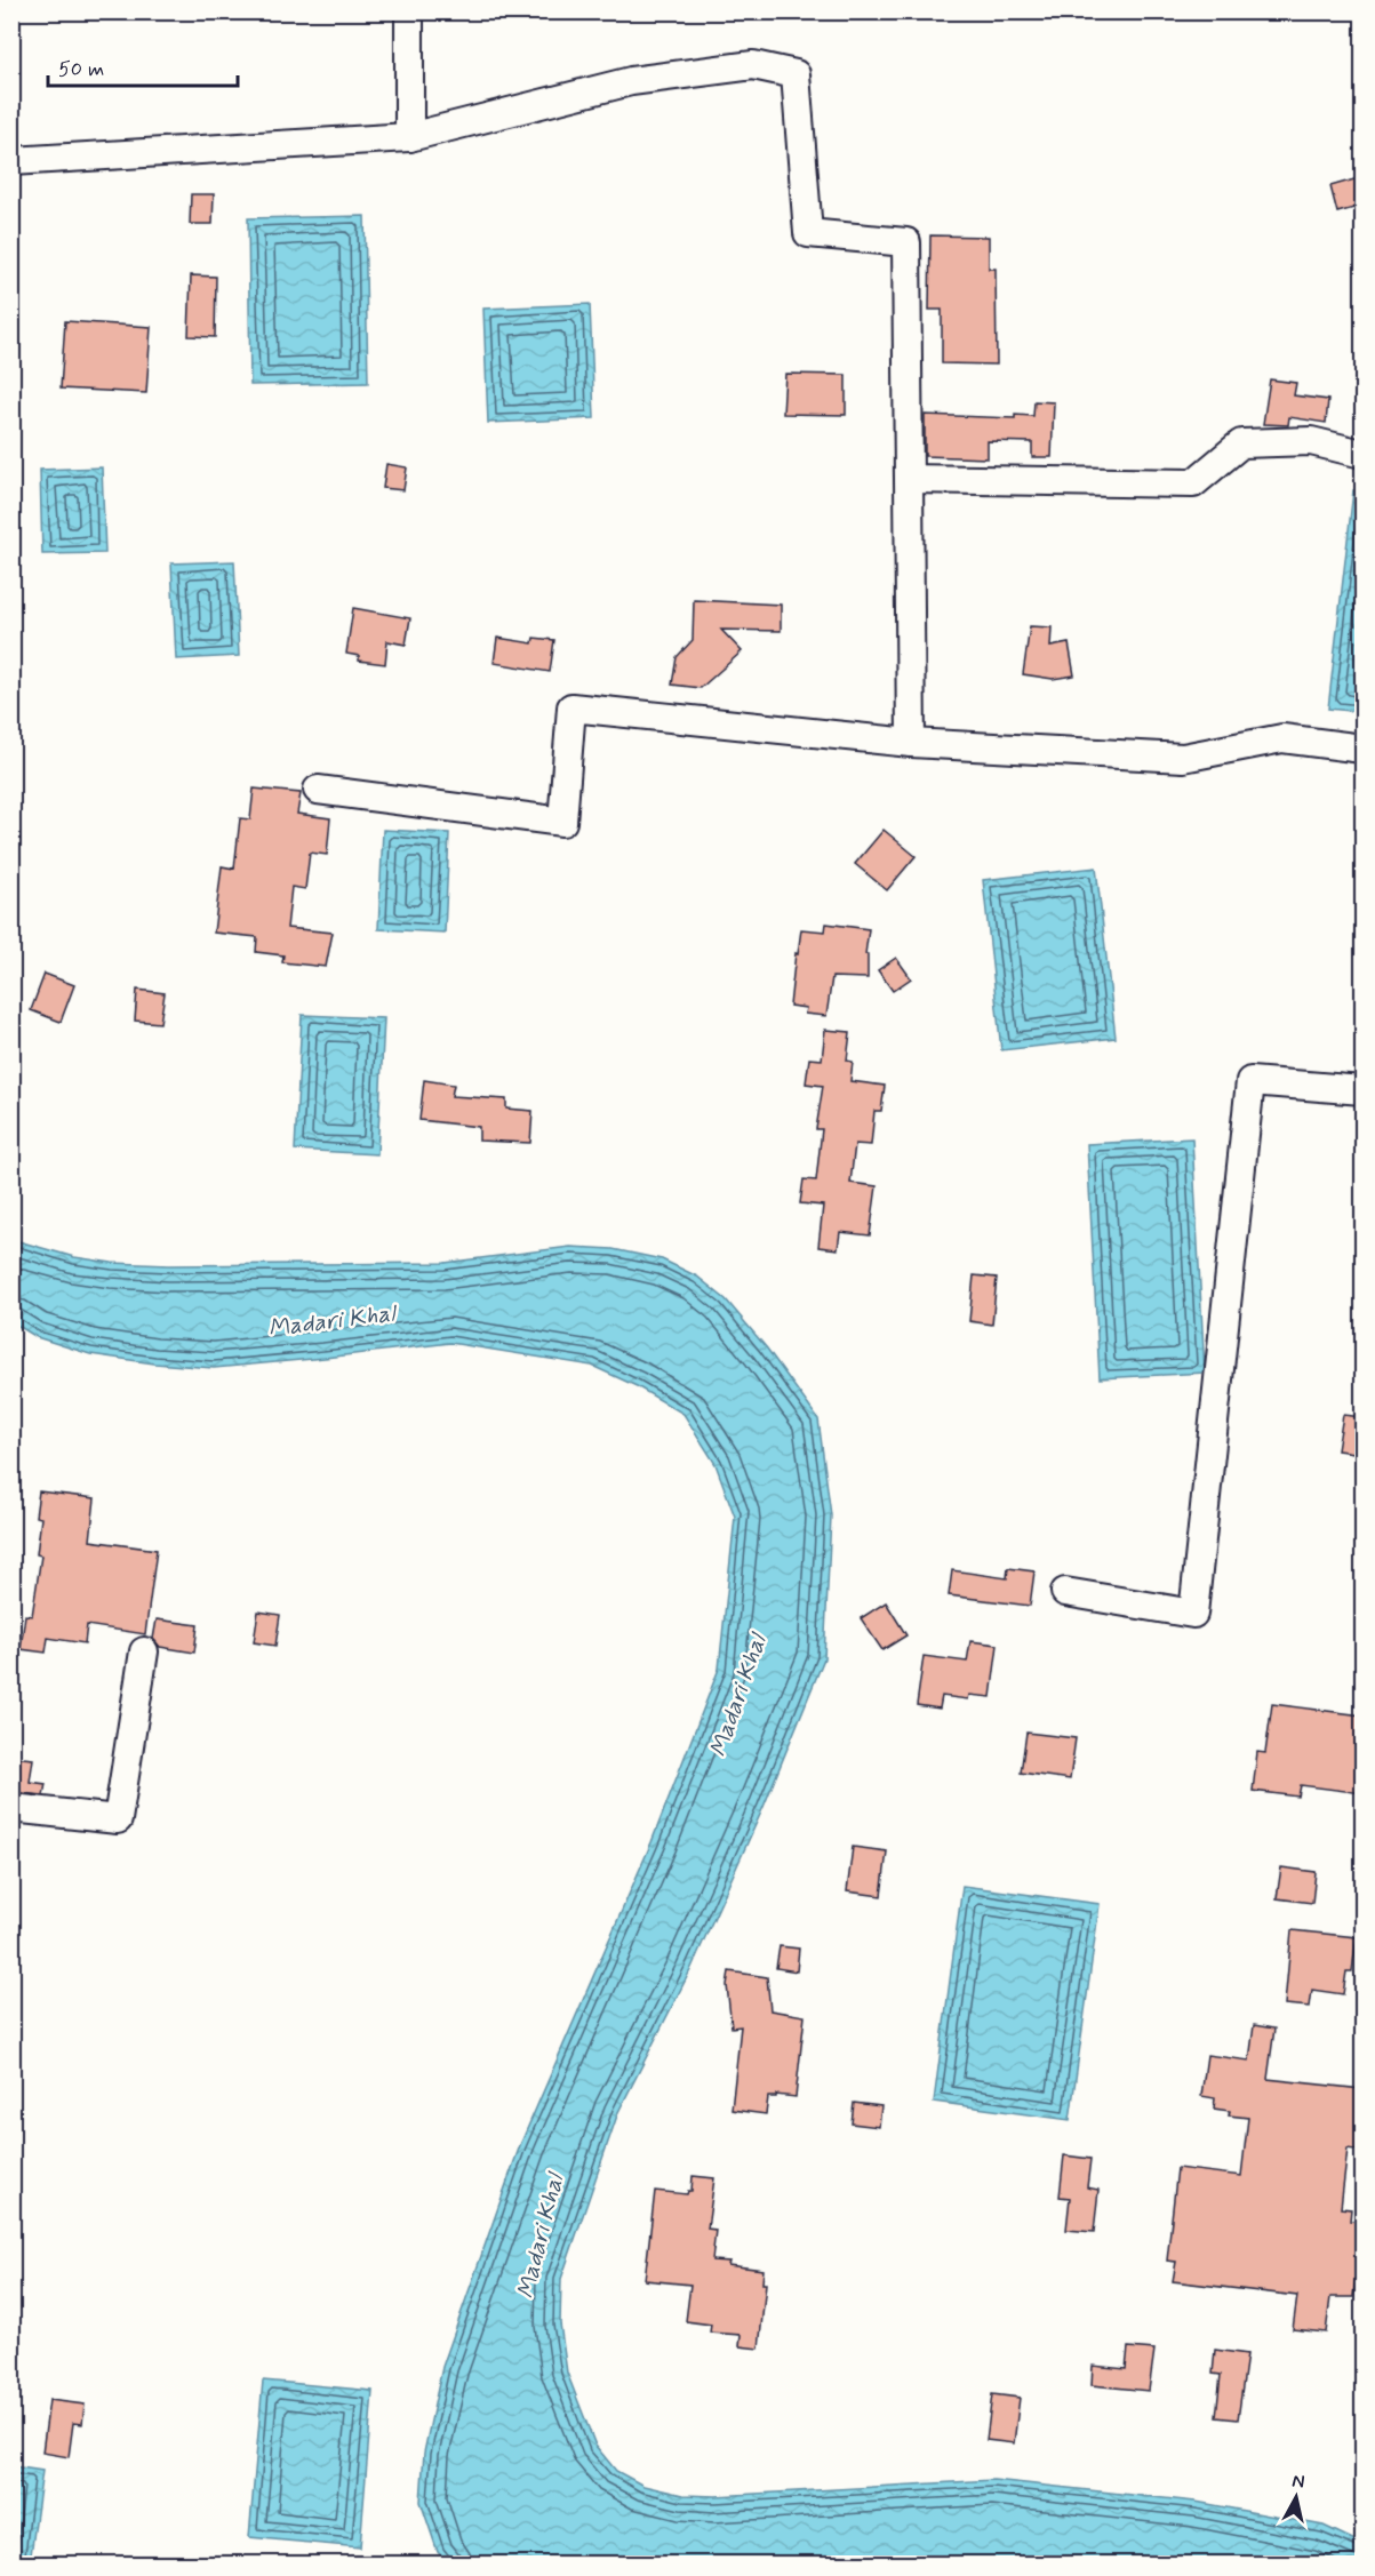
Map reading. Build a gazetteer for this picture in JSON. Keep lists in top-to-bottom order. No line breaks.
{"water":["Madari Khal"],"scale_bar":"50 m","north":"top"}
